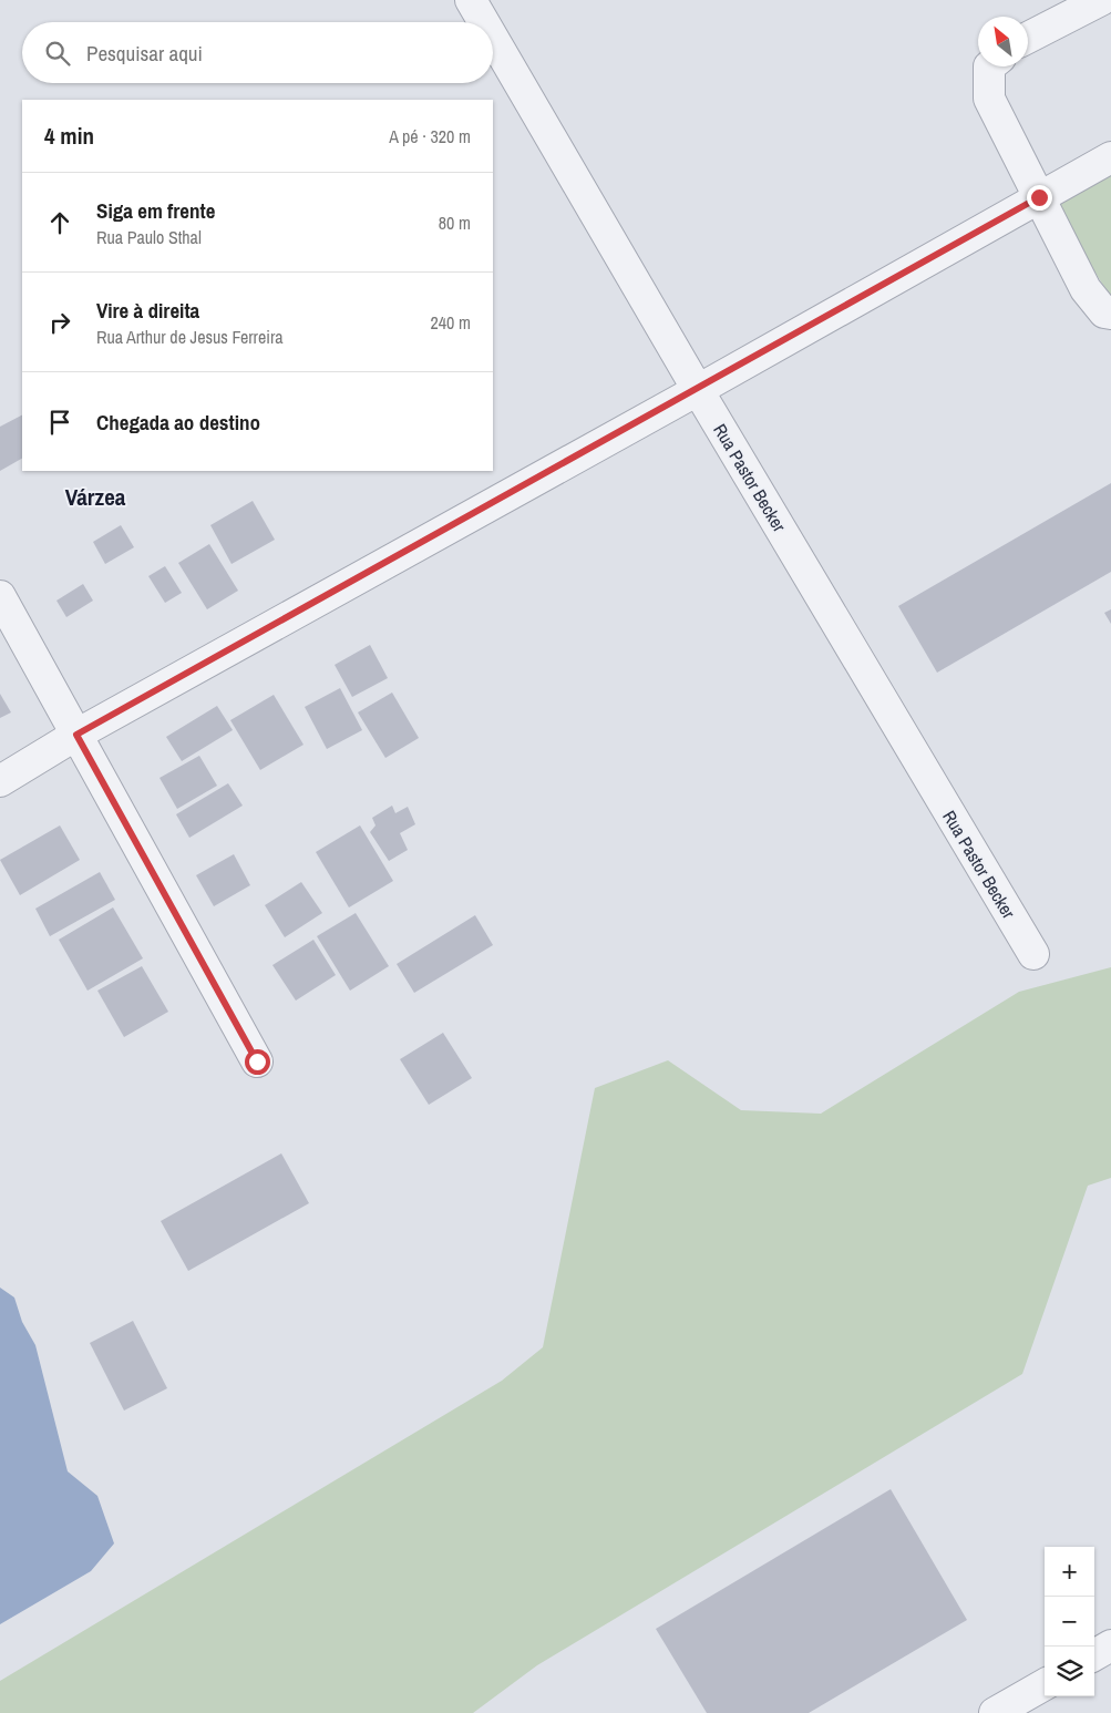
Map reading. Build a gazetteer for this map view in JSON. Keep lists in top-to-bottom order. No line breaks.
{"streets":{"street":["Rua Pastor Becker"]},"districts":["Várzea"],"north":"top left","page":{"search":"Pesquisar aqui","heading":["4 min","A pé · 320 m"],"list":[["Siga em frente","Rua Paulo Sthal","80 m"],["Vire à direita","Rua Arthur de Jesus Ferreira","240 m"],"Chegada ao destino"],"map_buttons":["+","−"]}}
